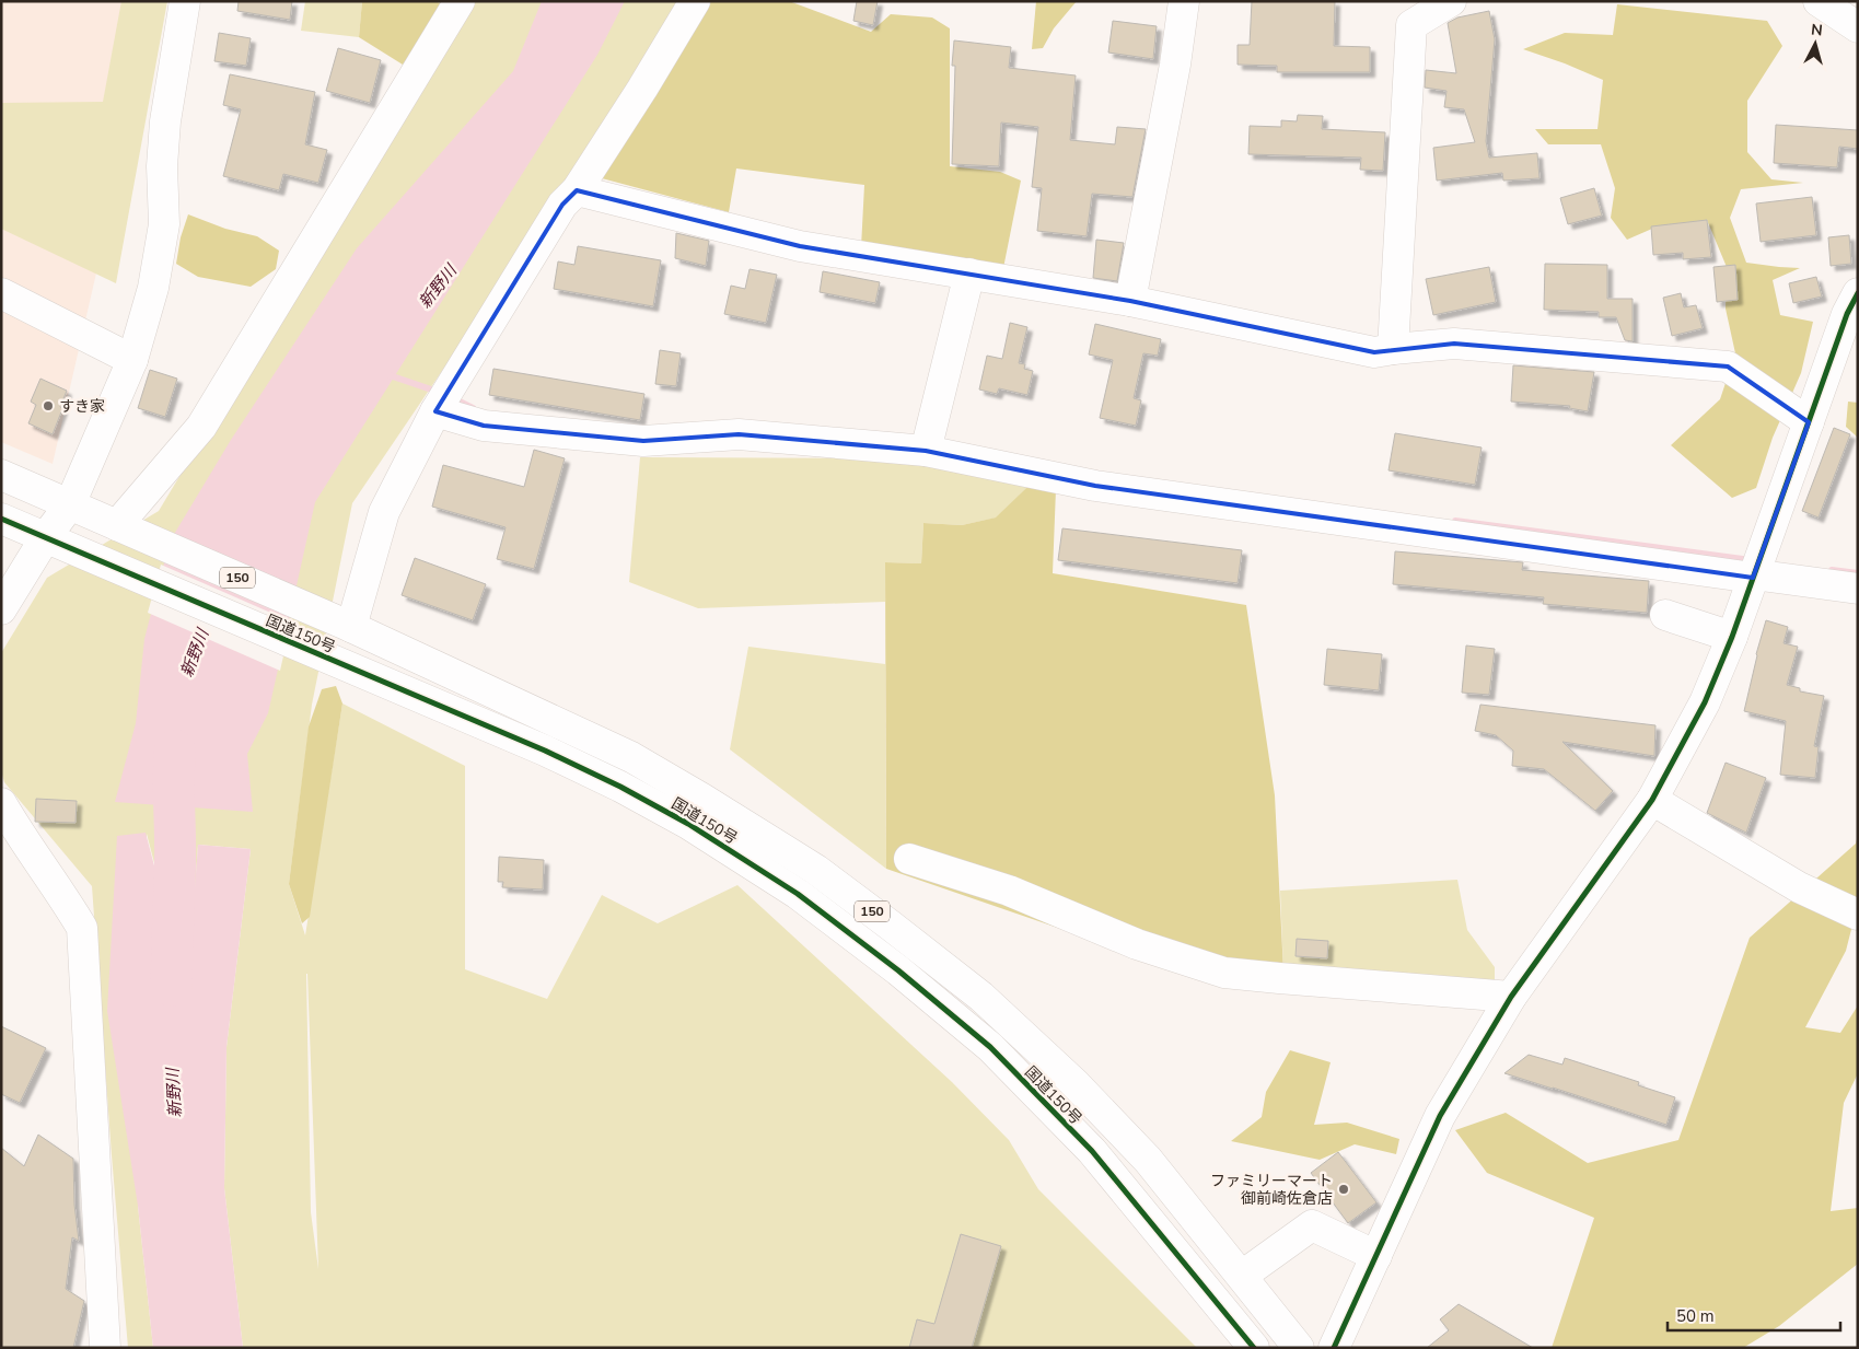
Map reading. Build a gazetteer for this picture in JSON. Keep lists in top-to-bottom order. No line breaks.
{"streets":{"main road":["150","国道150号"]},"water":["新野川"],"places":["すき家","ファミリーマート 御前崎佐倉店"],"scale_bar":"50 m","north":"top"}
